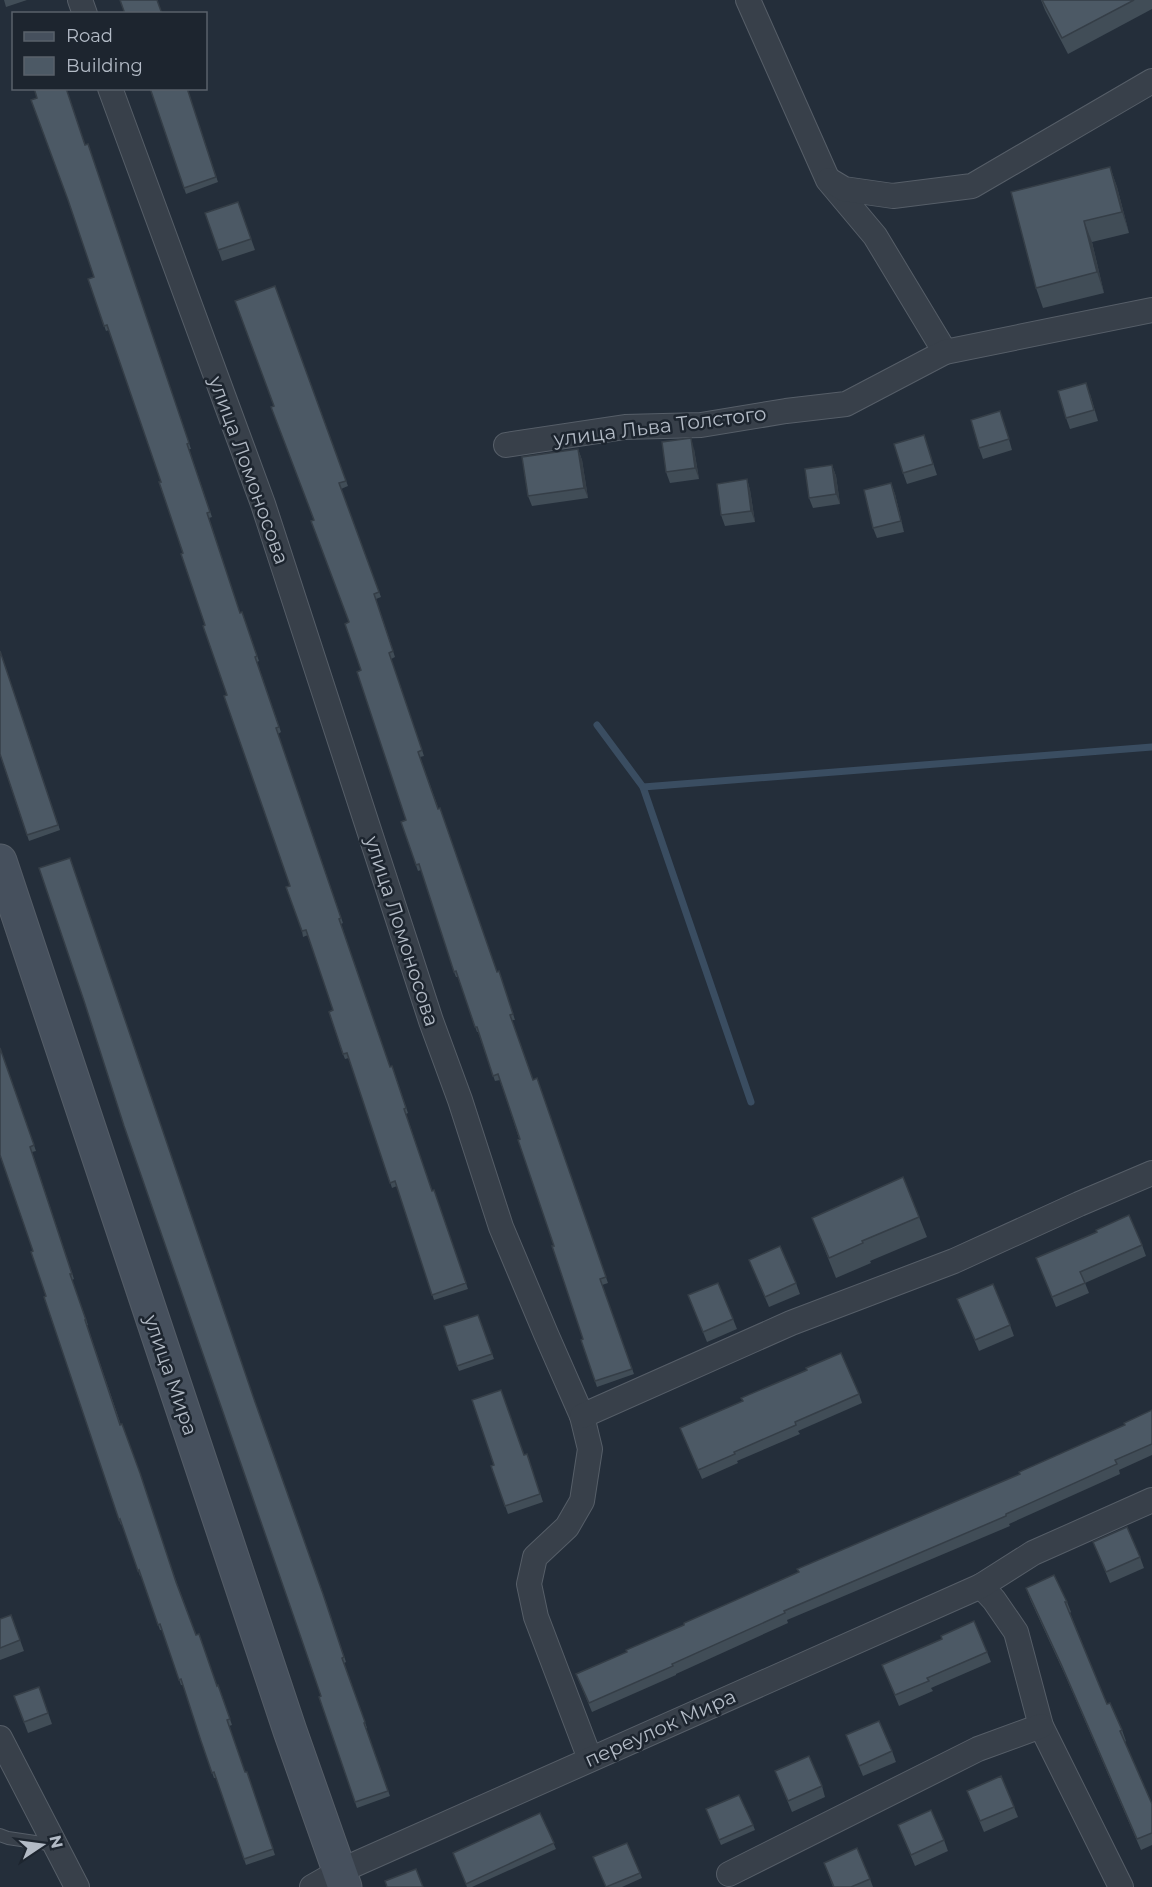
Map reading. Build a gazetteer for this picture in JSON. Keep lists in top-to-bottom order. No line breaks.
{"streets":{"main road":["улица Мира"],"street":["улица Льва Толстого","улица Ломоносова","переулок Мира"]},"crossings":[["улица Ломоносова","переулок Мира"],["улица Мира","переулок Мира"]],"legend":["Road","Building"],"north":"right"}
